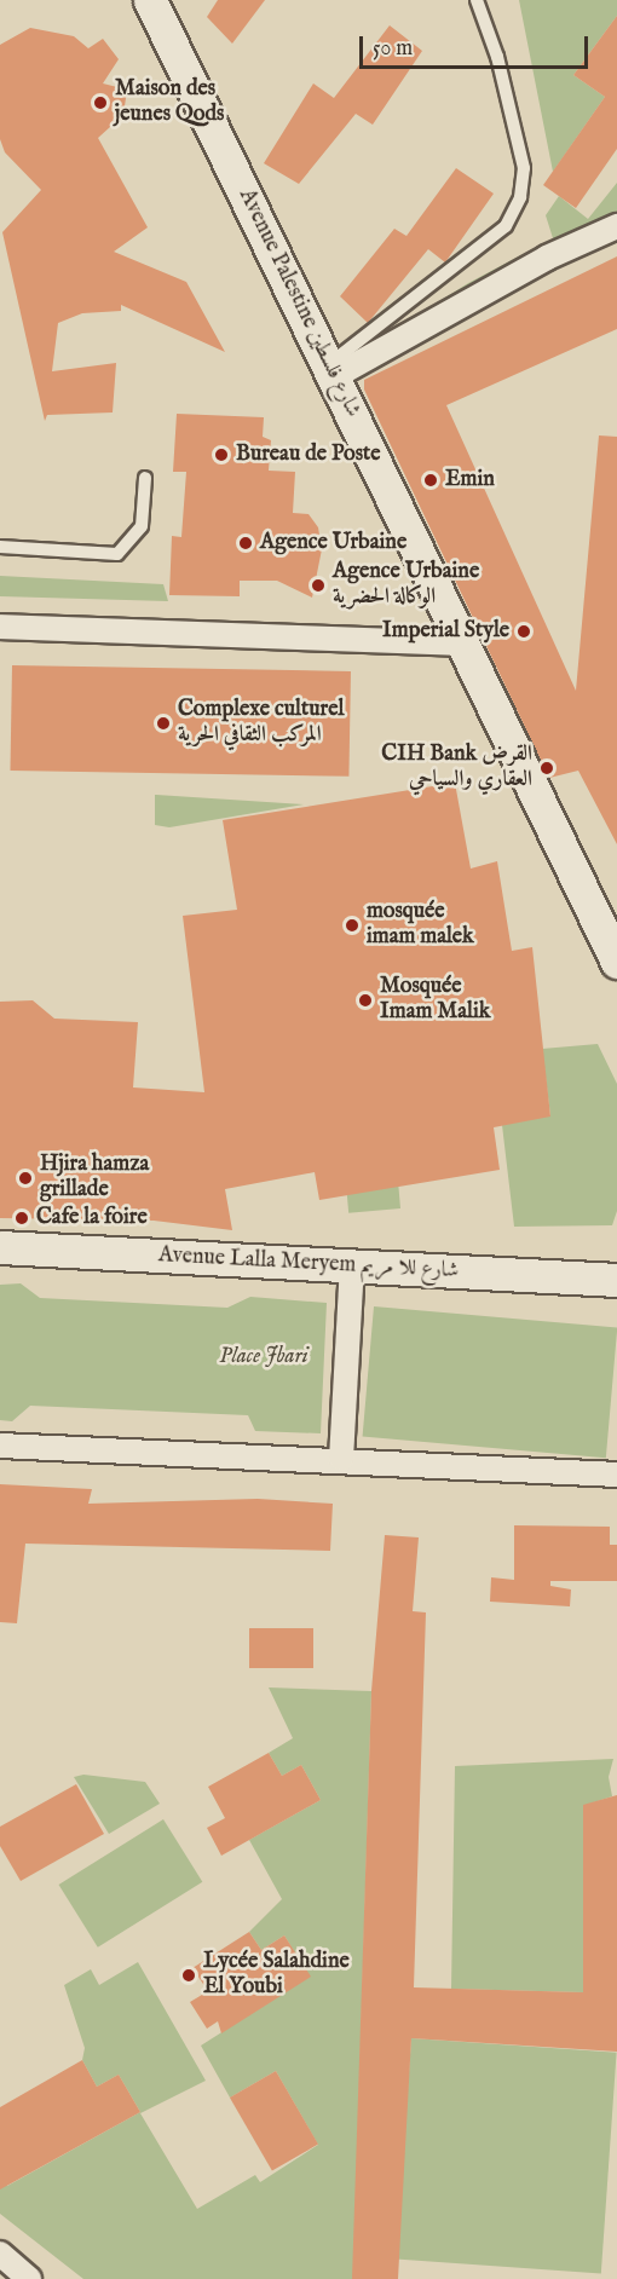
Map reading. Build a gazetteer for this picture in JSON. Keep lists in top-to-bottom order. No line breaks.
{"streets":{"street":["Avenue Palestine شارع فلسطين","Avenue Lalla Meryem شارع للا مريم"]},"parks":["Place Jbari"],"places":["Maison des jeunes Qods","Bureau de Poste","Emin","Agence Urbaine","Agence Urbaine الوكالة الحضرية","Imperial Style","Complexe culturel المركب الثقافي الحرية","CIH Bank القرض العقاري والسياحي","mosquée imam malek","Mosquée Imam Malik","Hjira hamza grillade","Cafe la foire","Lycée Salahdine El Youbi"],"scale_bar":"50 m"}
